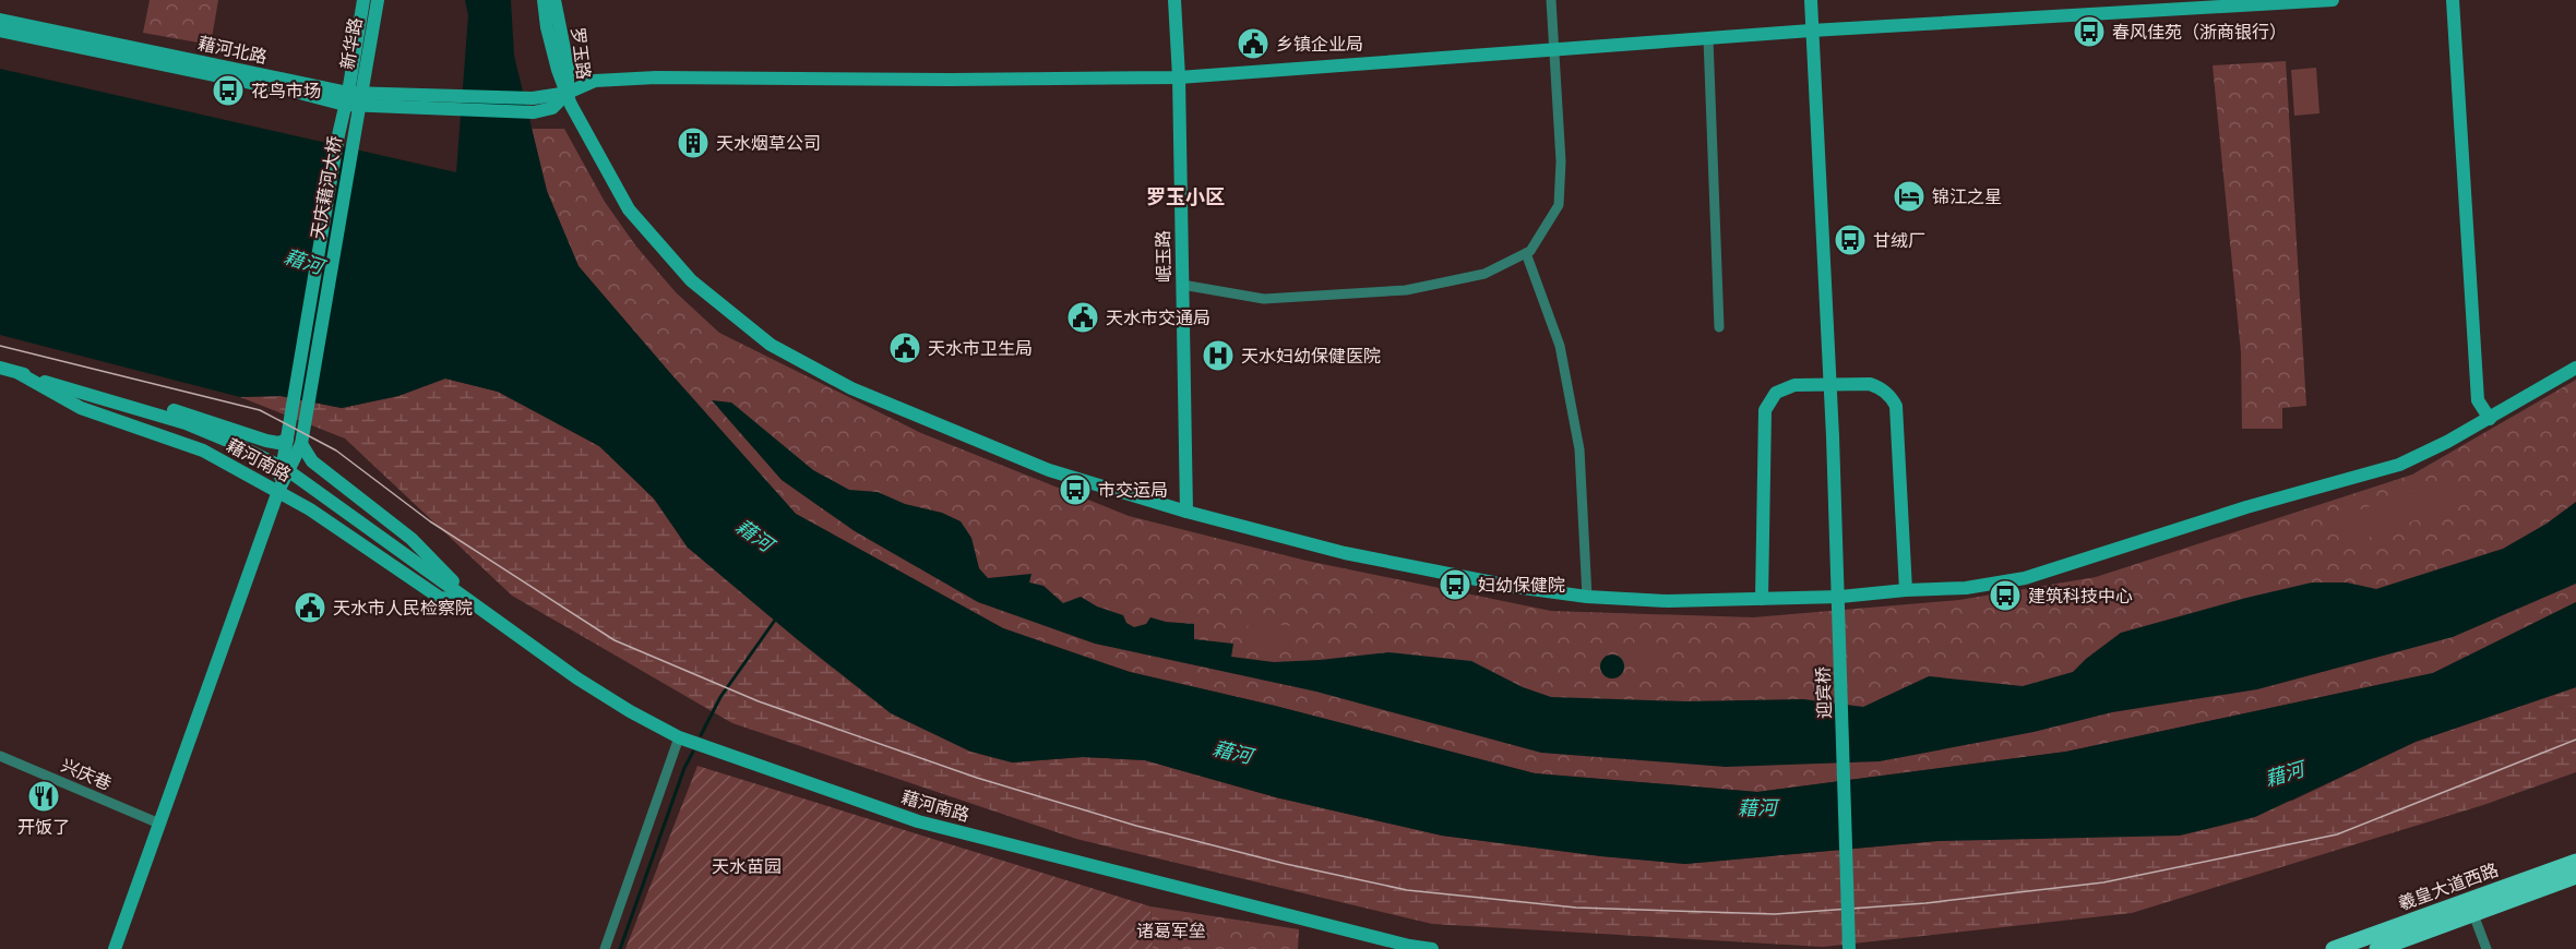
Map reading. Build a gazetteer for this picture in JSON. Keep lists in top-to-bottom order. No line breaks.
{"streets":{"main road":["新华路","藉河北路","罗玉路","天庆藉河大桥","岷玉路","藉河南路","迎宾桥","羲皇大道西路"],"street":["兴庆巷"]},"crossings":[["新华路","藉河北路"],["新华路","天庆藉河大桥"],["藉河北路","罗玉路"],["藉河北路","天庆藉河大桥"],["藉河北路","岷玉路"],["藉河北路","迎宾桥"],["天庆藉河大桥","藉河南路"]],"districts":["罗玉小区"],"water":["藉河"],"parks":["天水苗园","诸葛军垒"],"places":{"bus stop":["春风佳苑（浙商银行）","花鸟市场","甘绒厂","市交运局","妇幼保健院","建筑科技中心"],"public building":["乡镇企业局","天水市交通局","天水市卫生局","天水市人民检察院"],"building":["天水烟草公司"],"hotel":["锦江之星"],"hospital":["天水妇幼保健医院"],"restaurant":["开饭了"]}}
